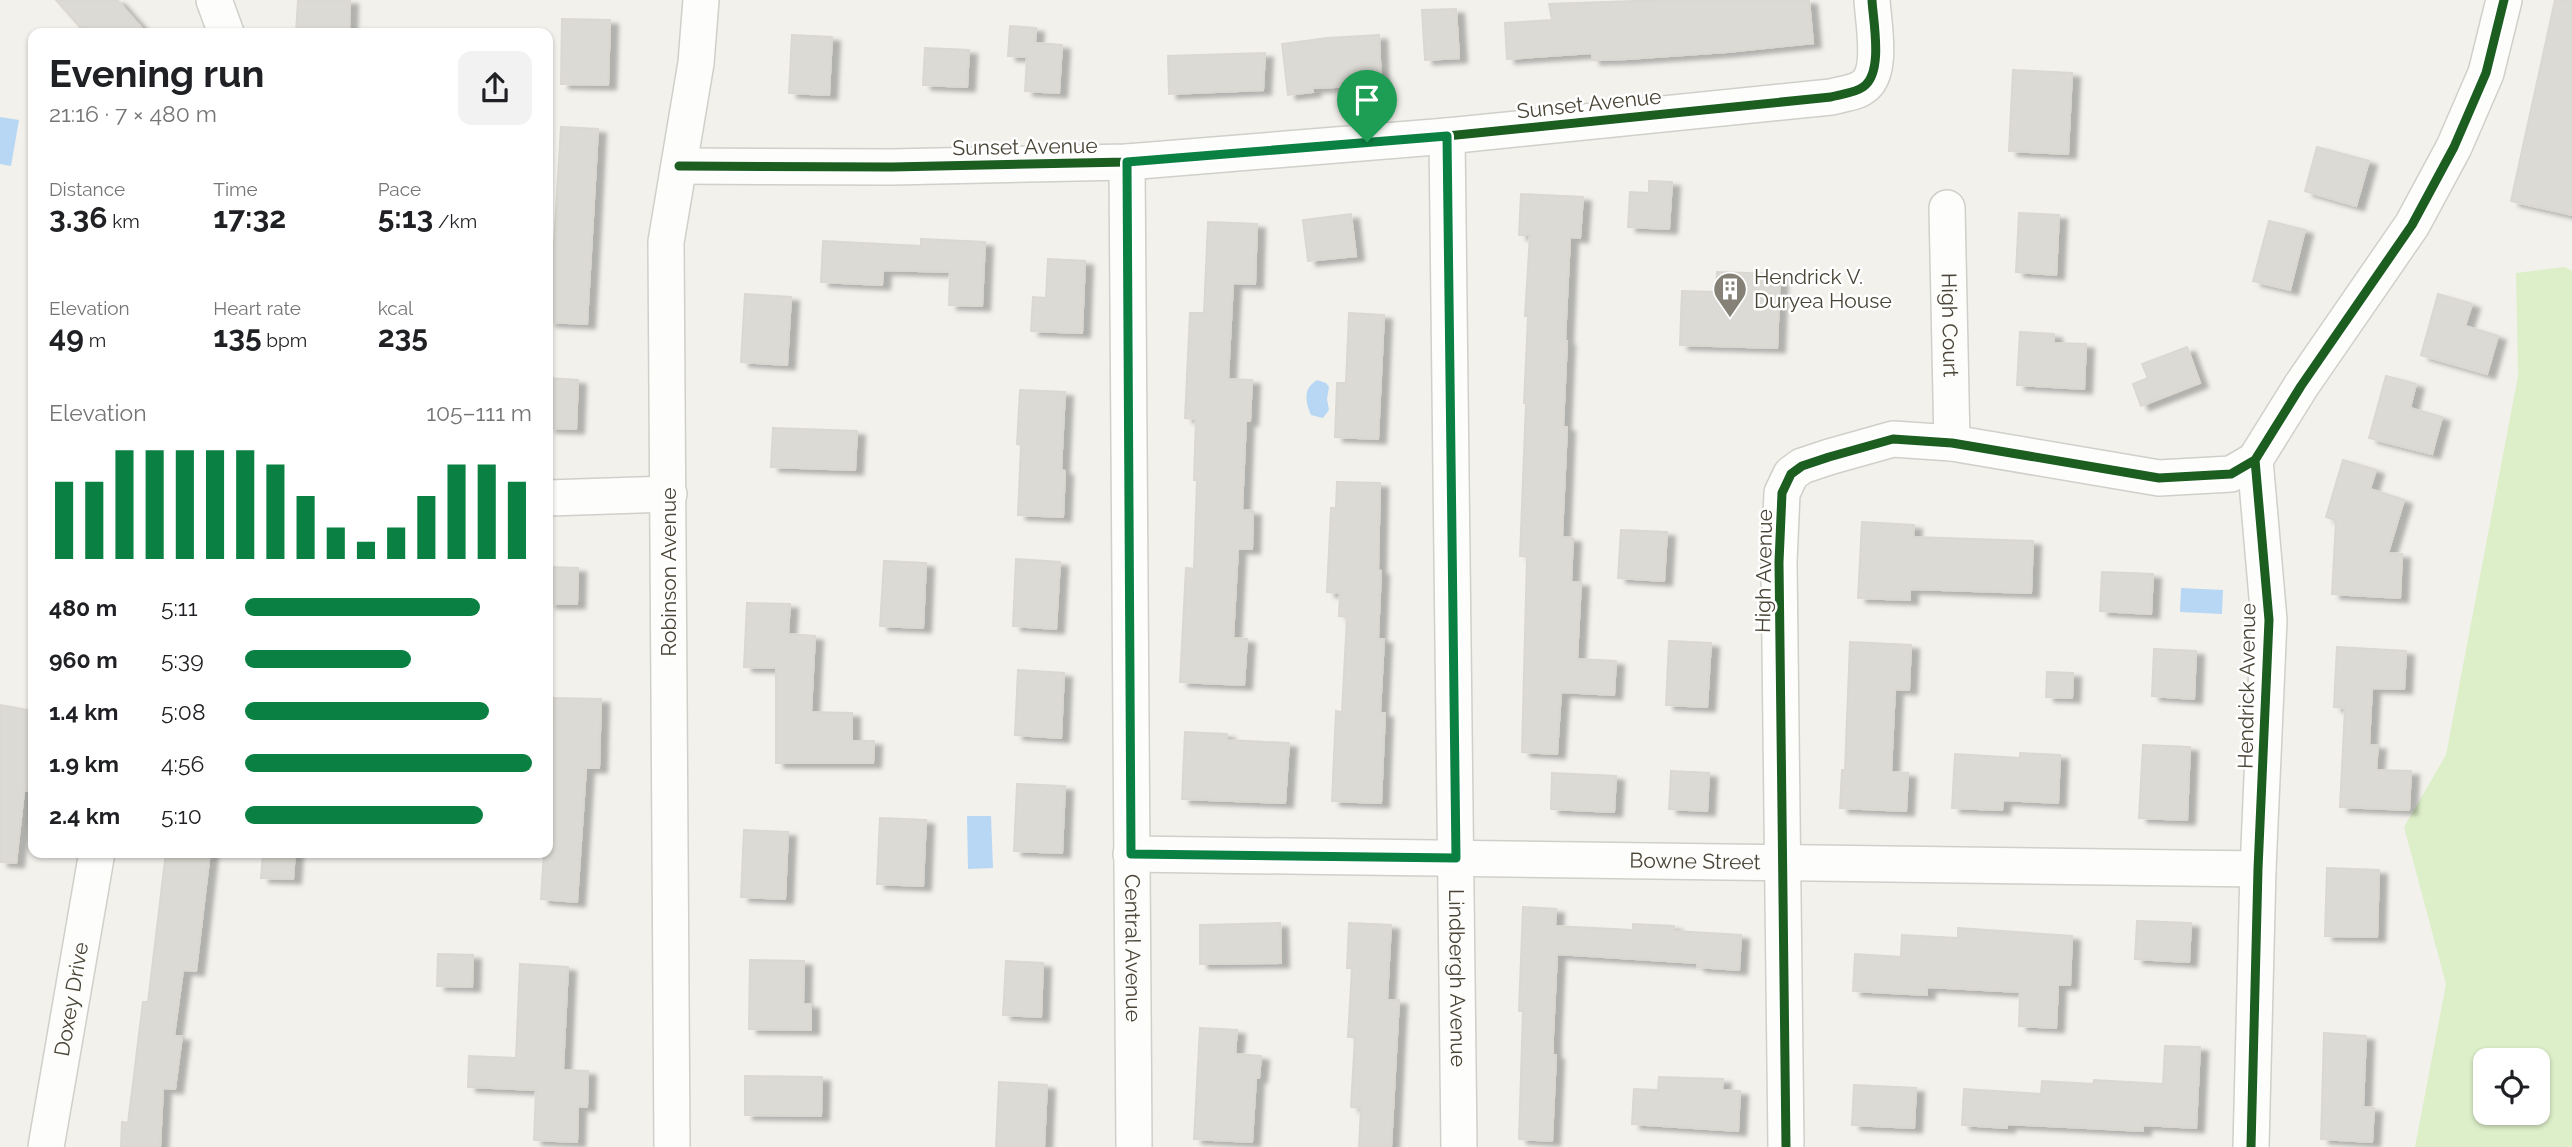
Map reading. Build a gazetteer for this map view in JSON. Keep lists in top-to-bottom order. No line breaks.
{"streets":{"street":["Sunset Avenue","High Court","High Avenue","Robinson Avenue","Hendrick Avenue","Bowne Street","Central Avenue","Lindbergh Avenue","Doxey Drive"]},"crossings":[["Sunset Avenue","Robinson Avenue"],["Sunset Avenue","Central Avenue"],["Sunset Avenue","Lindbergh Avenue"],["High Court","High Avenue"],["High Avenue","Hendrick Avenue"],["High Avenue","Bowne Street"],["Hendrick Avenue","Bowne Street"],["Bowne Street","Central Avenue"],["Bowne Street","Lindbergh Avenue"]],"places":{"building":["Hendrick V. Duryea House"]},"page":{"heading":["Evening run","21:16 · 7 × 480 m"],"stats":[["Distance","3.36 km"],["Time","17:32"],["Pace","5:13 /km"],["Elevation","49 m"],["Heart rate","135 bpm"],["kcal","235"]],"chart":["Elevation","105–111 m"],"list":[{"name":"480 m","note":"5:11"},{"name":"960 m","note":"5:39"},{"name":"1.4 km","note":"5:08"},{"name":"1.9 km","note":"4:56"},{"name":"2.4 km","note":"5:10"}]}}
